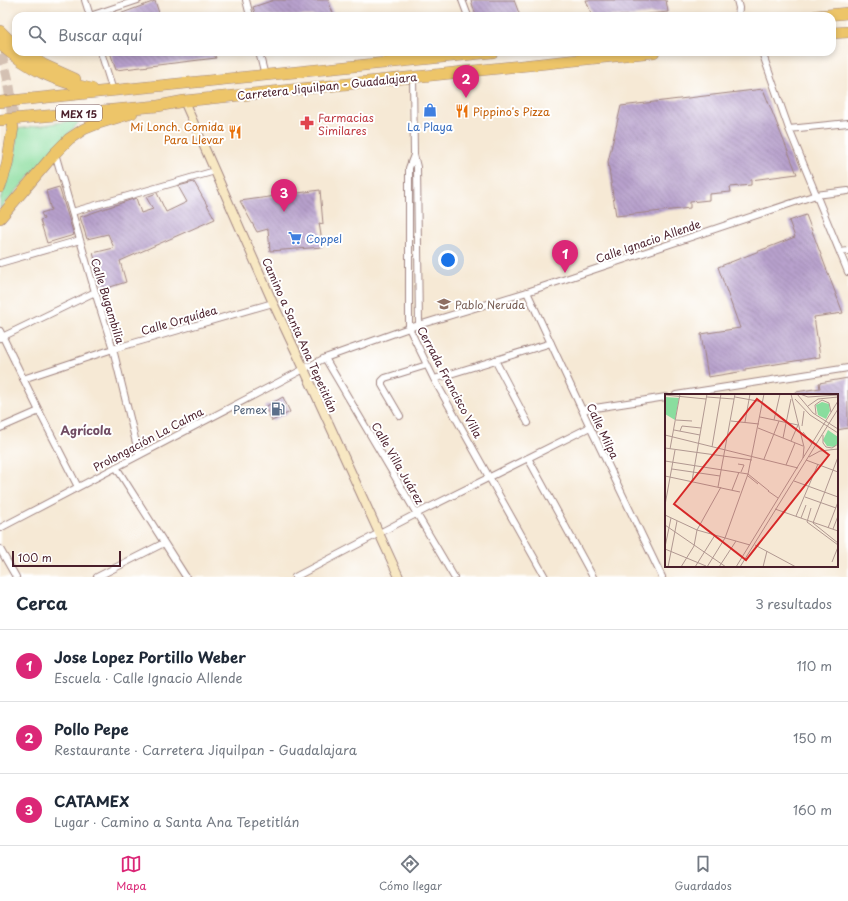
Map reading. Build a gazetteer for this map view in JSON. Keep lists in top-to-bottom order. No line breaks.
{"streets":{"highway":["Carretera Jiquilpan - Guadalajara","MEX 15"],"street":["Calle Ignacio Allende","Calle Bugambilia","Calle Orquídea","Camino a Santa Ana Tepetitlán","Cerrada Francisco Villa","Calle Milpa","Prolongación La Calma","Calle Villa Juárez"]},"crossings":[["Carretera Jiquilpan - Guadalajara","Camino a Santa Ana Tepetitlán"],["Carretera Jiquilpan - Guadalajara","Cerrada Francisco Villa"],["Calle Ignacio Allende","Camino a Santa Ana Tepetitlán"],["Calle Ignacio Allende","Cerrada Francisco Villa"],["Calle Ignacio Allende","Calle Milpa"],["Calle Ignacio Allende","Prolongación La Calma"],["Calle Ignacio Allende","Calle Villa Juárez"],["Calle Bugambilia","Calle Orquídea"],["Calle Bugambilia","Prolongación La Calma"],["Calle Orquídea","Camino a Santa Ana Tepetitlán"],["Camino a Santa Ana Tepetitlán","Prolongación La Calma"]],"districts":["Agrícola"],"places":{"shop":["La Playa"],"restaurant":["Pippino's Pizza","Mi Lonch. Comida Para Llevar"],"pharmacy":["Farmacias Similares"],"supermarket":["Coppel"],"school or university":["Pablo Neruda"],"fuel station":["Pemex"]},"scale_bar":"100 m","page":{"search":"Buscar aquí","pins":["2","3","1"],"scale":"100 m","heading":["Cerca","3 resultados"],"list":[{"mark":"1","name":"Jose Lopez Portillo Weber","note":"Escuela · Calle Ignacio Allende","value":"110 m"},{"mark":"2","name":"Pollo Pepe","note":"Restaurante · Carretera Jiquilpan - Guadalajara","value":"150 m"},{"mark":"3","name":"CATAMEX","note":"Lugar · Camino a Santa Ana Tepetitlán","value":"160 m"}],"nav":["Mapa","Cómo llegar","Guardados"]}}
